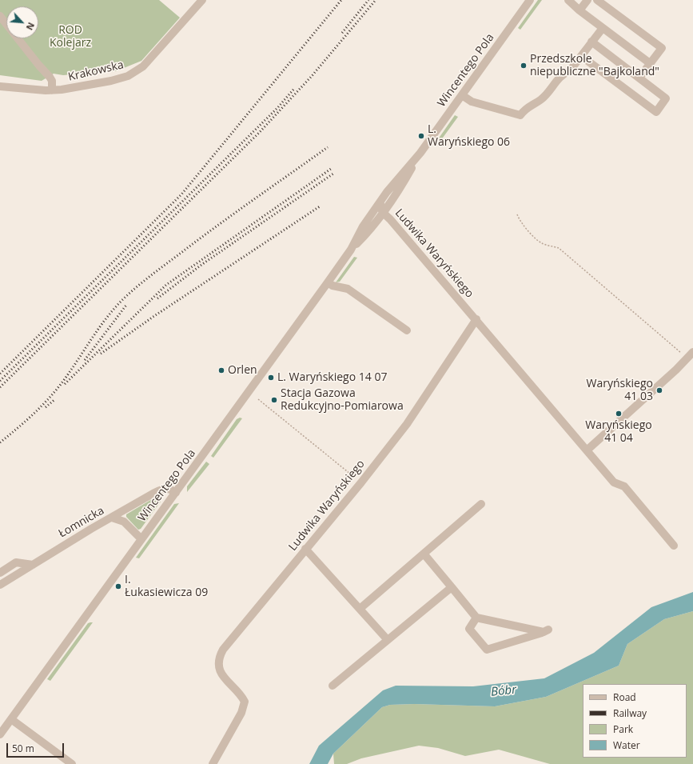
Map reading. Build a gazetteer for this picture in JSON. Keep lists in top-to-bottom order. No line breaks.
{"streets":{"street":["Wincentego Pola","Krakowska","Ludwika Waryńskiego","Łomnicka"]},"crossings":[["Wincentego Pola","Ludwika Waryńskiego"],["Wincentego Pola","Łomnicka"]],"water":["Bóbr"],"parks":["ROD Kolejarz"],"places":["Przedszkole niepubliczne \"Bajkoland\"","L. Waryńskiego 06","Orlen","L. Waryńskiego 14 07","Waryńskiego 41 03","Stacja Gazowa Redukcyjno-Pomiarowa","Waryńskiego 41 04","I. Łukasiewicza 09"],"legend":["Road","Railway","Park","Water"],"scale_bar":"50 m","north":"bottom right"}
